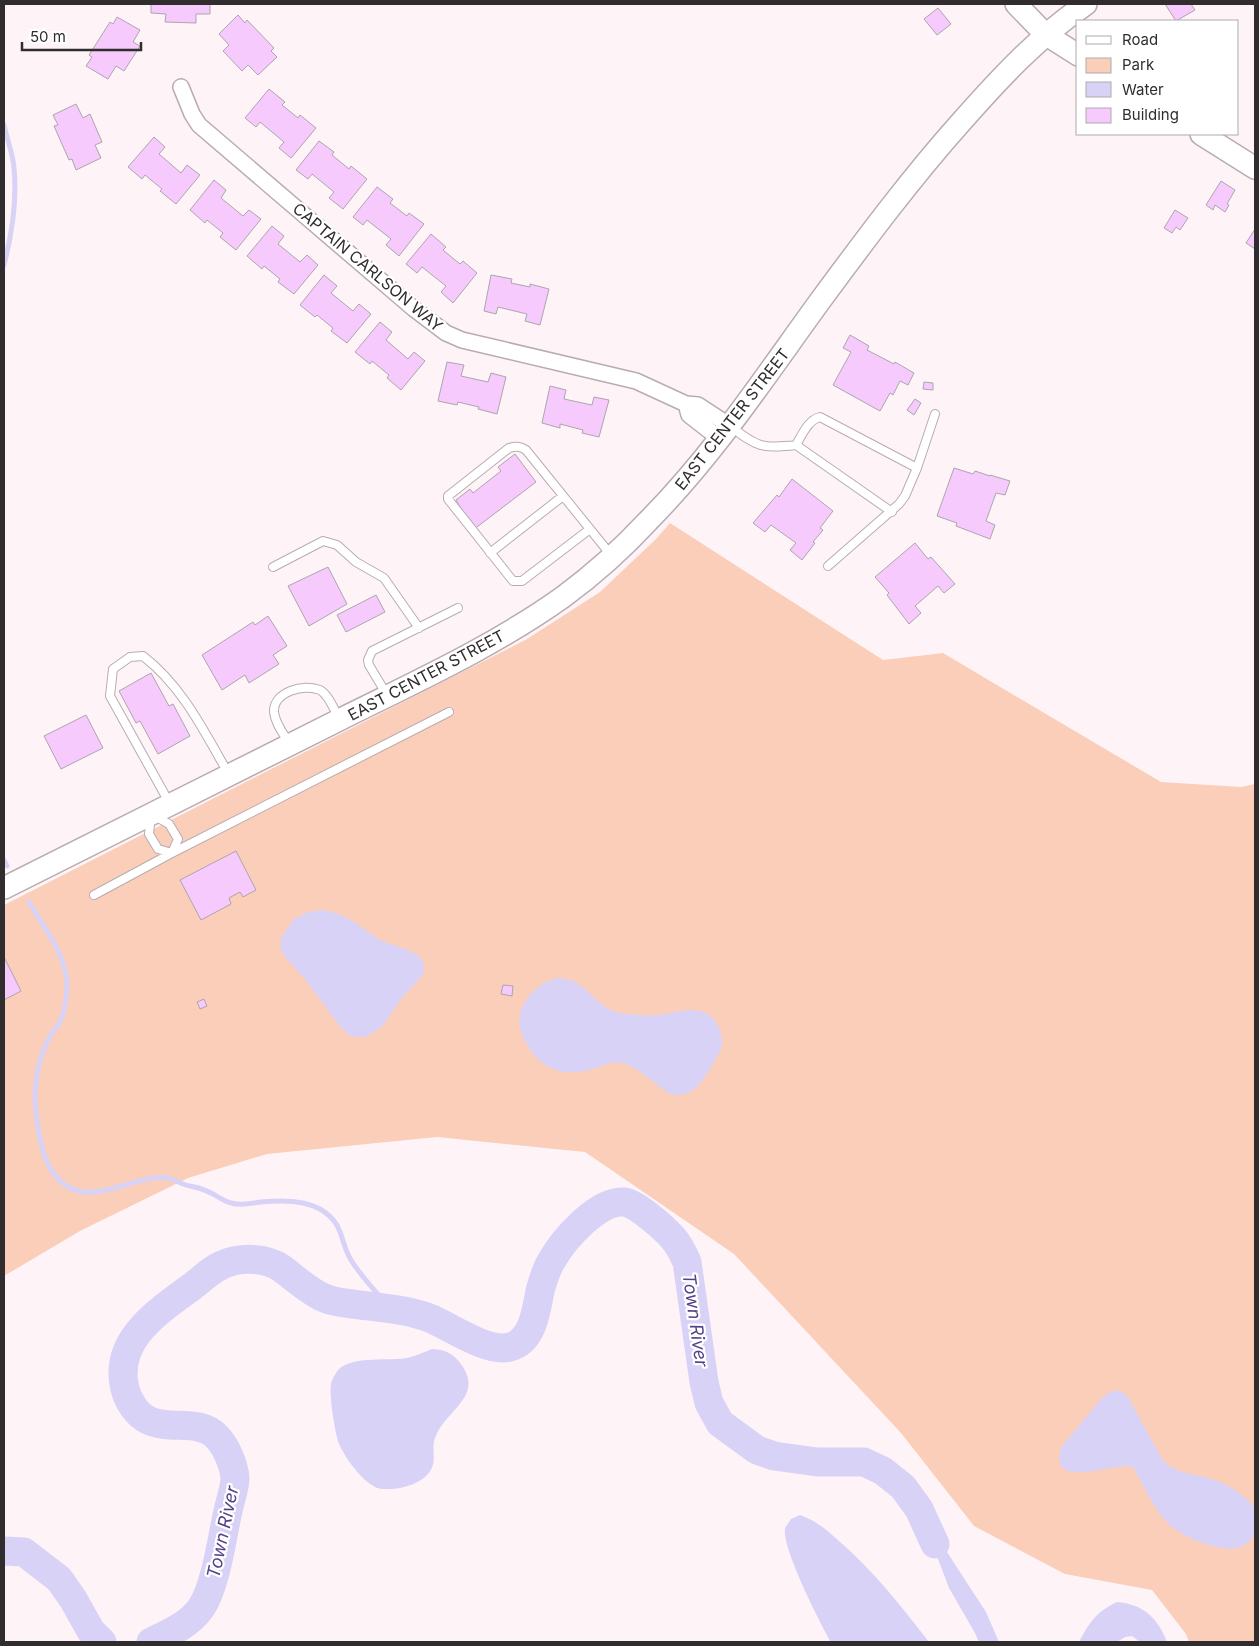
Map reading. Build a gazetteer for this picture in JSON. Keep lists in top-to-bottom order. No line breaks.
{"streets":{"main road":["EAST CENTER STREET"],"street":["CAPTAIN CARLSON WAY"]},"crossings":[["CAPTAIN CARLSON WAY","EAST CENTER STREET"]],"water":["Town River"],"legend":["Road","Park","Water","Building"],"scale_bar":"50 m"}
